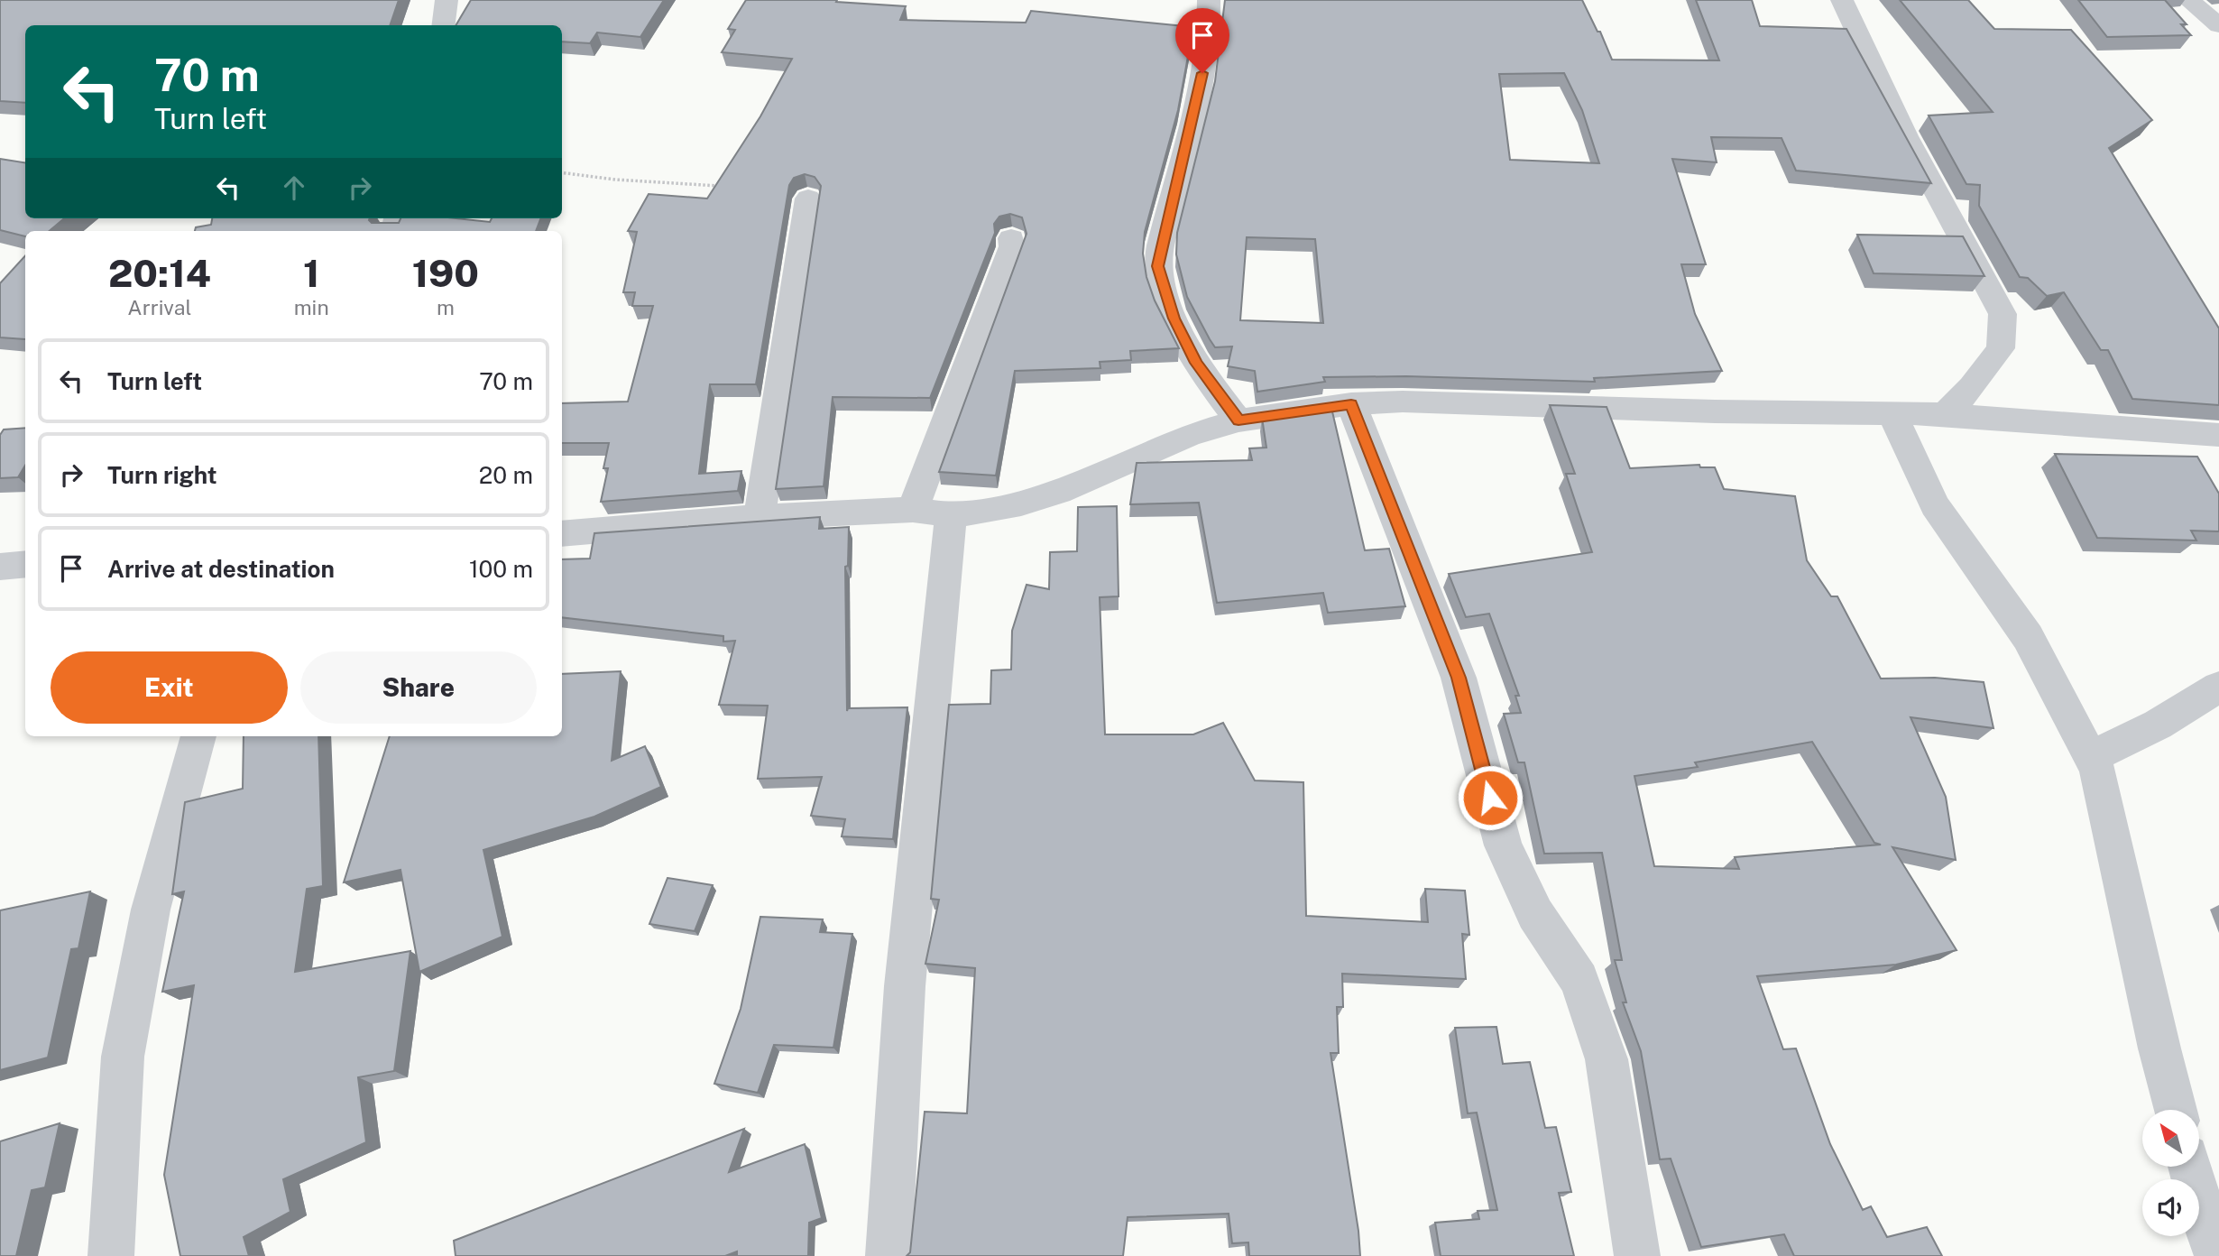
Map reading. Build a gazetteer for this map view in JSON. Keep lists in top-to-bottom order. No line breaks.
{"north":"top left","page":{"turn":["70 m","Turn left"],"eta":["20:14","Arrival","1","min","190","m"],"list":[{"name":"Turn left","value":"70 m"},{"name":"Turn right","value":"20 m"},{"name":"Arrive at destination","value":"100 m"}],"buttons":["Exit","Share"]}}
